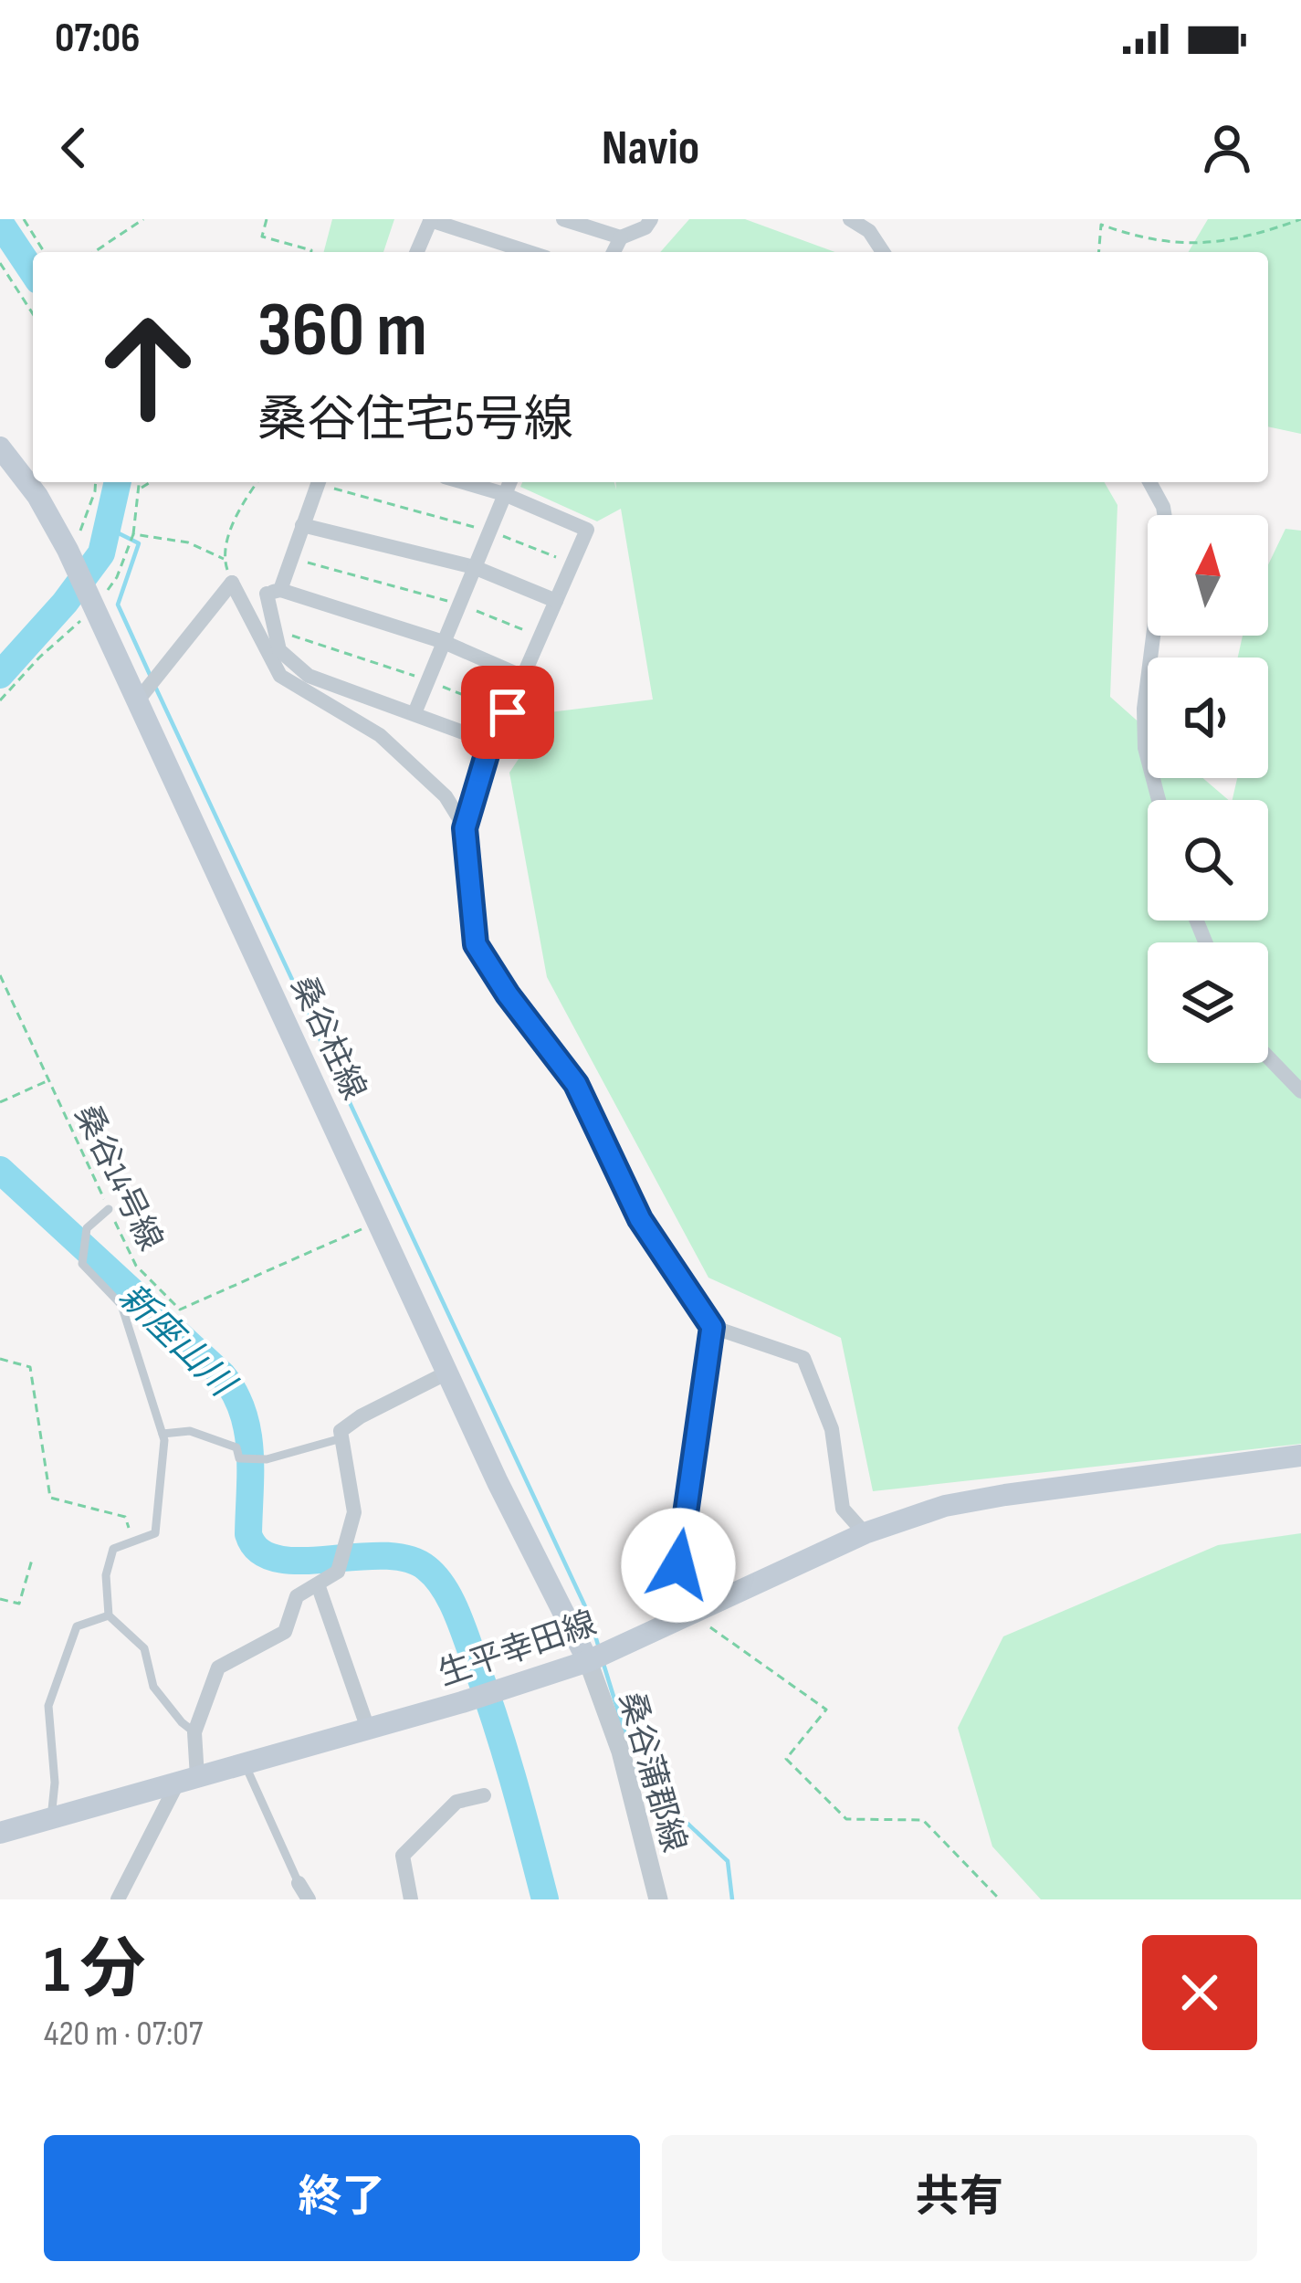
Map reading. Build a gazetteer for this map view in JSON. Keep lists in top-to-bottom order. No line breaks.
{"streets":{"main road":["桑谷柱線","生平幸田線"],"street":["桑谷蒲郡線"],"path":["桑谷14号線"]},"crossings":[["桑谷柱線","桑谷14号線"],["桑谷柱線","生平幸田線"],["桑谷柱線","桑谷蒲郡線"],["生平幸田線","桑谷蒲郡線"]],"water":["新座山川"],"north":"top","page":{"status":"07:06","header":"Navio","turn":["360 m","桑谷住宅5号線"],"heading":["1 分","420 m · 07:07"],"buttons":["終了","共有"]}}
